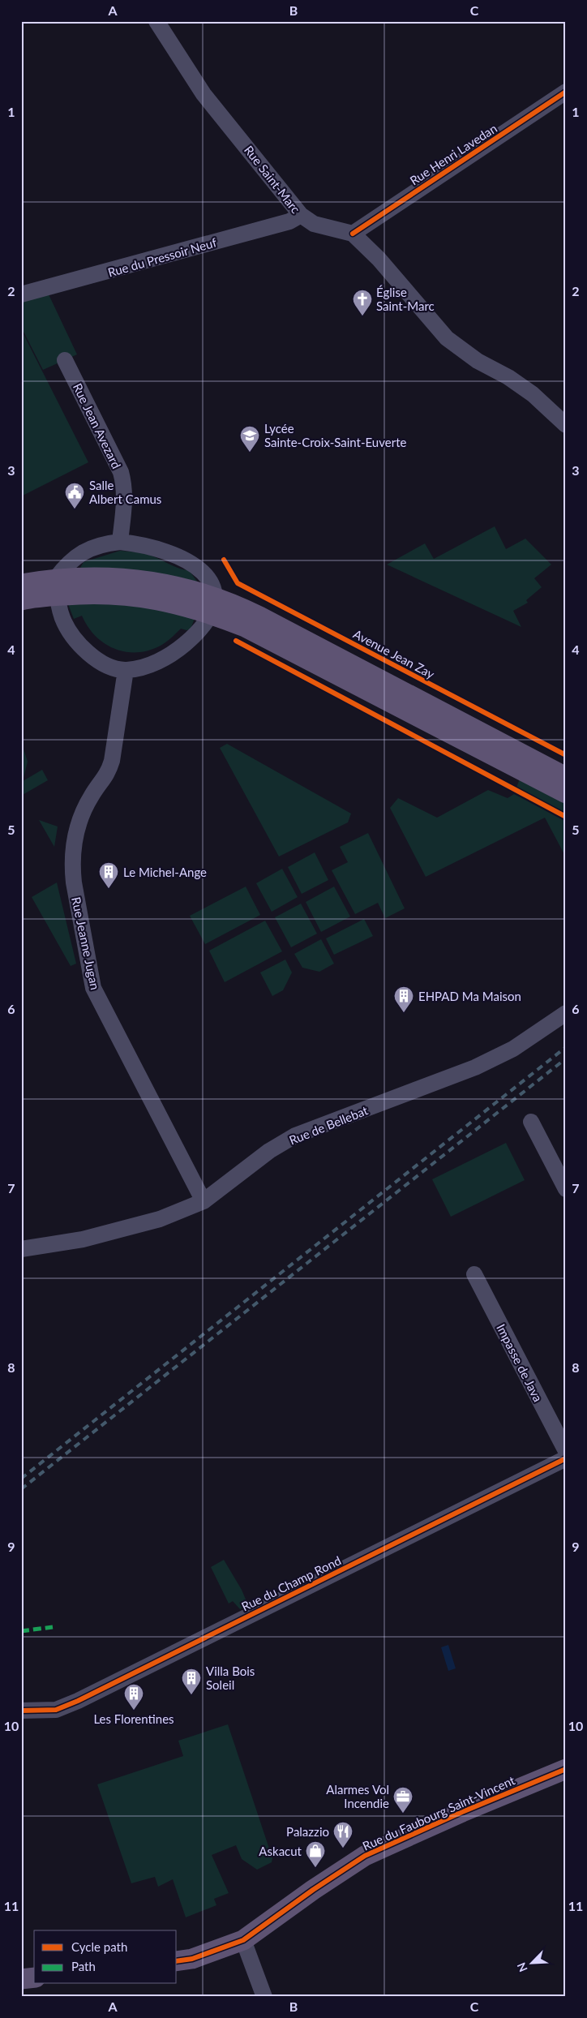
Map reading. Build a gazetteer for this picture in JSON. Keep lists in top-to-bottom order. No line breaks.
{"streets":{"main road":["Rue du Faubourg Saint-Vincent"],"street":["Rue Henri Lavedan","Rue Saint-Marc","Rue du Pressoir Neuf","Rue Jean Avezard","Rue Jeanne Jugan","Rue de Bellebat","Impasse de Java","Rue du Champ Rond"],"cycle path":["Avenue Jean Zay"]},"crossings":[["Rue Henri Lavedan","Rue Saint-Marc"],["Rue Saint-Marc","Rue du Pressoir Neuf"],["Rue Jeanne Jugan","Rue de Bellebat"]],"places":{"church":["Église Saint-Marc"],"school or university":["Lycée Sainte-Croix-Saint-Euverte"],"public building":["Salle Albert Camus"],"building":["Le Michel-Ange","EHPAD Ma Maison","Villa Bois Soleil","Les Florentines"],"office":["Alarmes Vol Incendie"],"restaurant":["Palazzio"],"shop":["Askacut"]},"legend":["Cycle path","Path"],"north":"bottom left","grid":{"columns":["A","B","C"],"rows":["1","2","3","4","5","6","7","8","9","10","11"]}}
